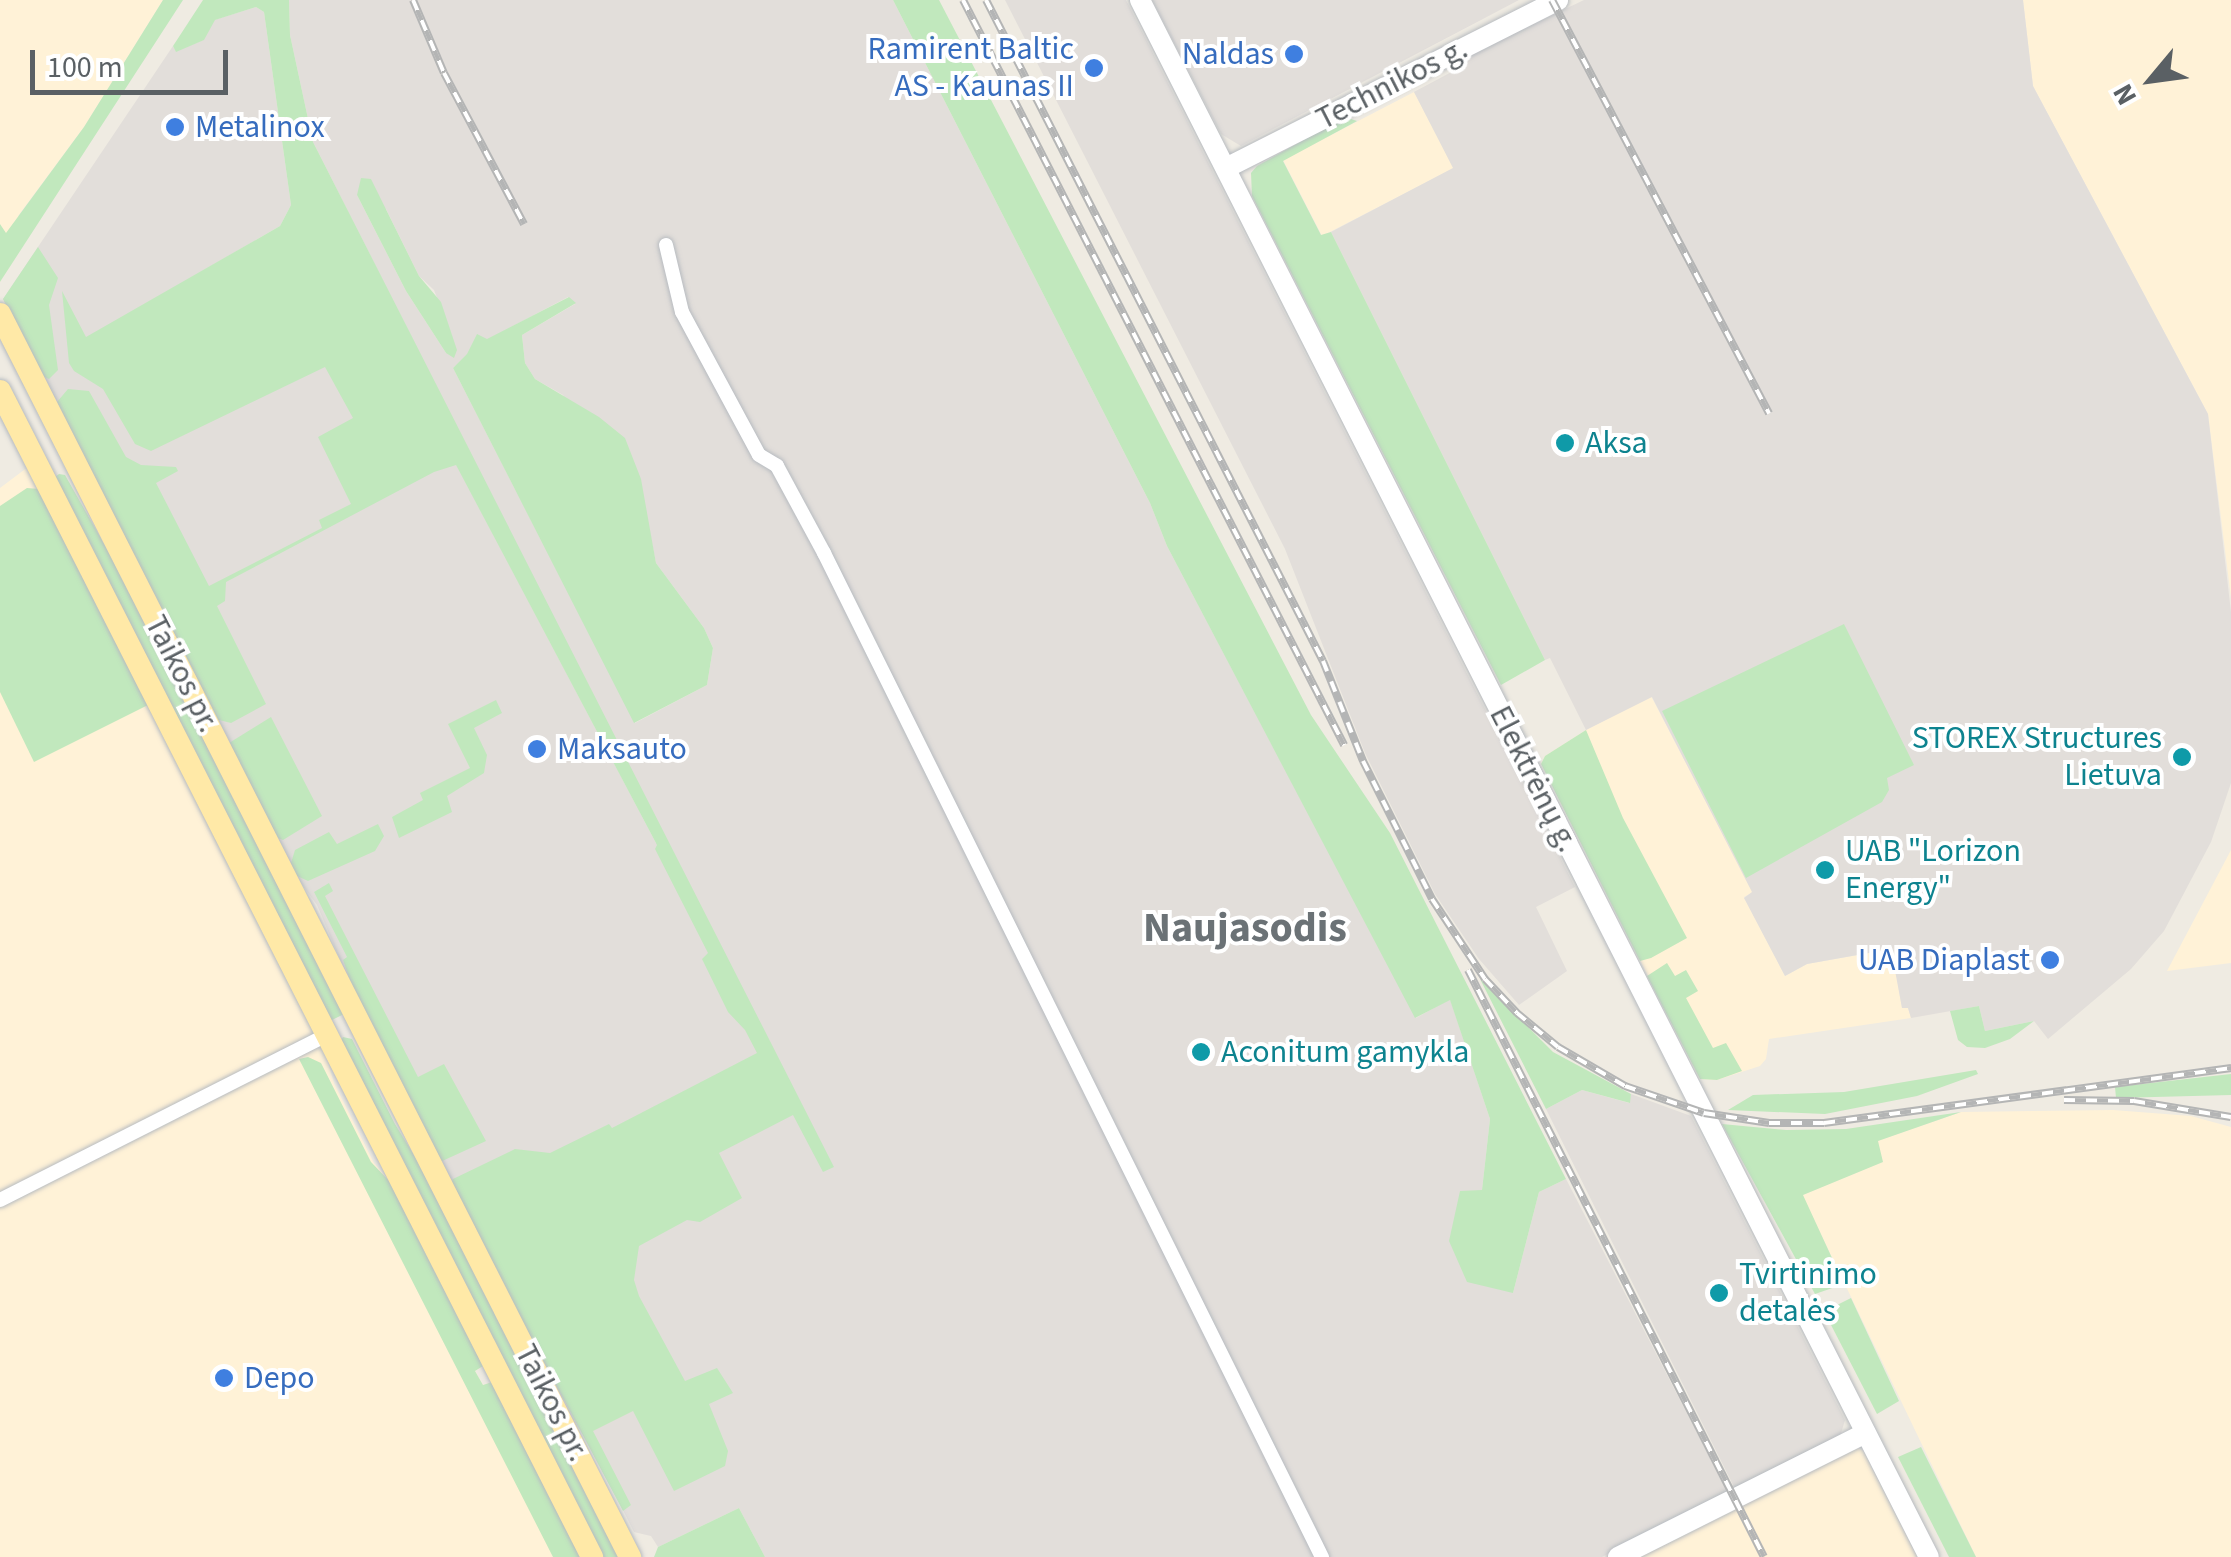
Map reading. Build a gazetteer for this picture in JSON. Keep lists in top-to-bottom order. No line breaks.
{"streets":{"main road":["Taikos pr."],"street":["Technikos g.","Elektrėnų g."]},"crossings":[["Technikos g.","Elektrėnų g."]],"districts":["Naujasodis"],"places":["Naldas","Ramirent Baltic AS - Kaunas II","Metalinox","Aksa","Maksauto","STOREX Structures Lietuva","UAB \"Lorizon Energy\"","UAB Diaplast","Aconitum gamykla","Tvirtinimo detalės","Depo"],"scale_bar":"100 m","north":"bottom left"}
